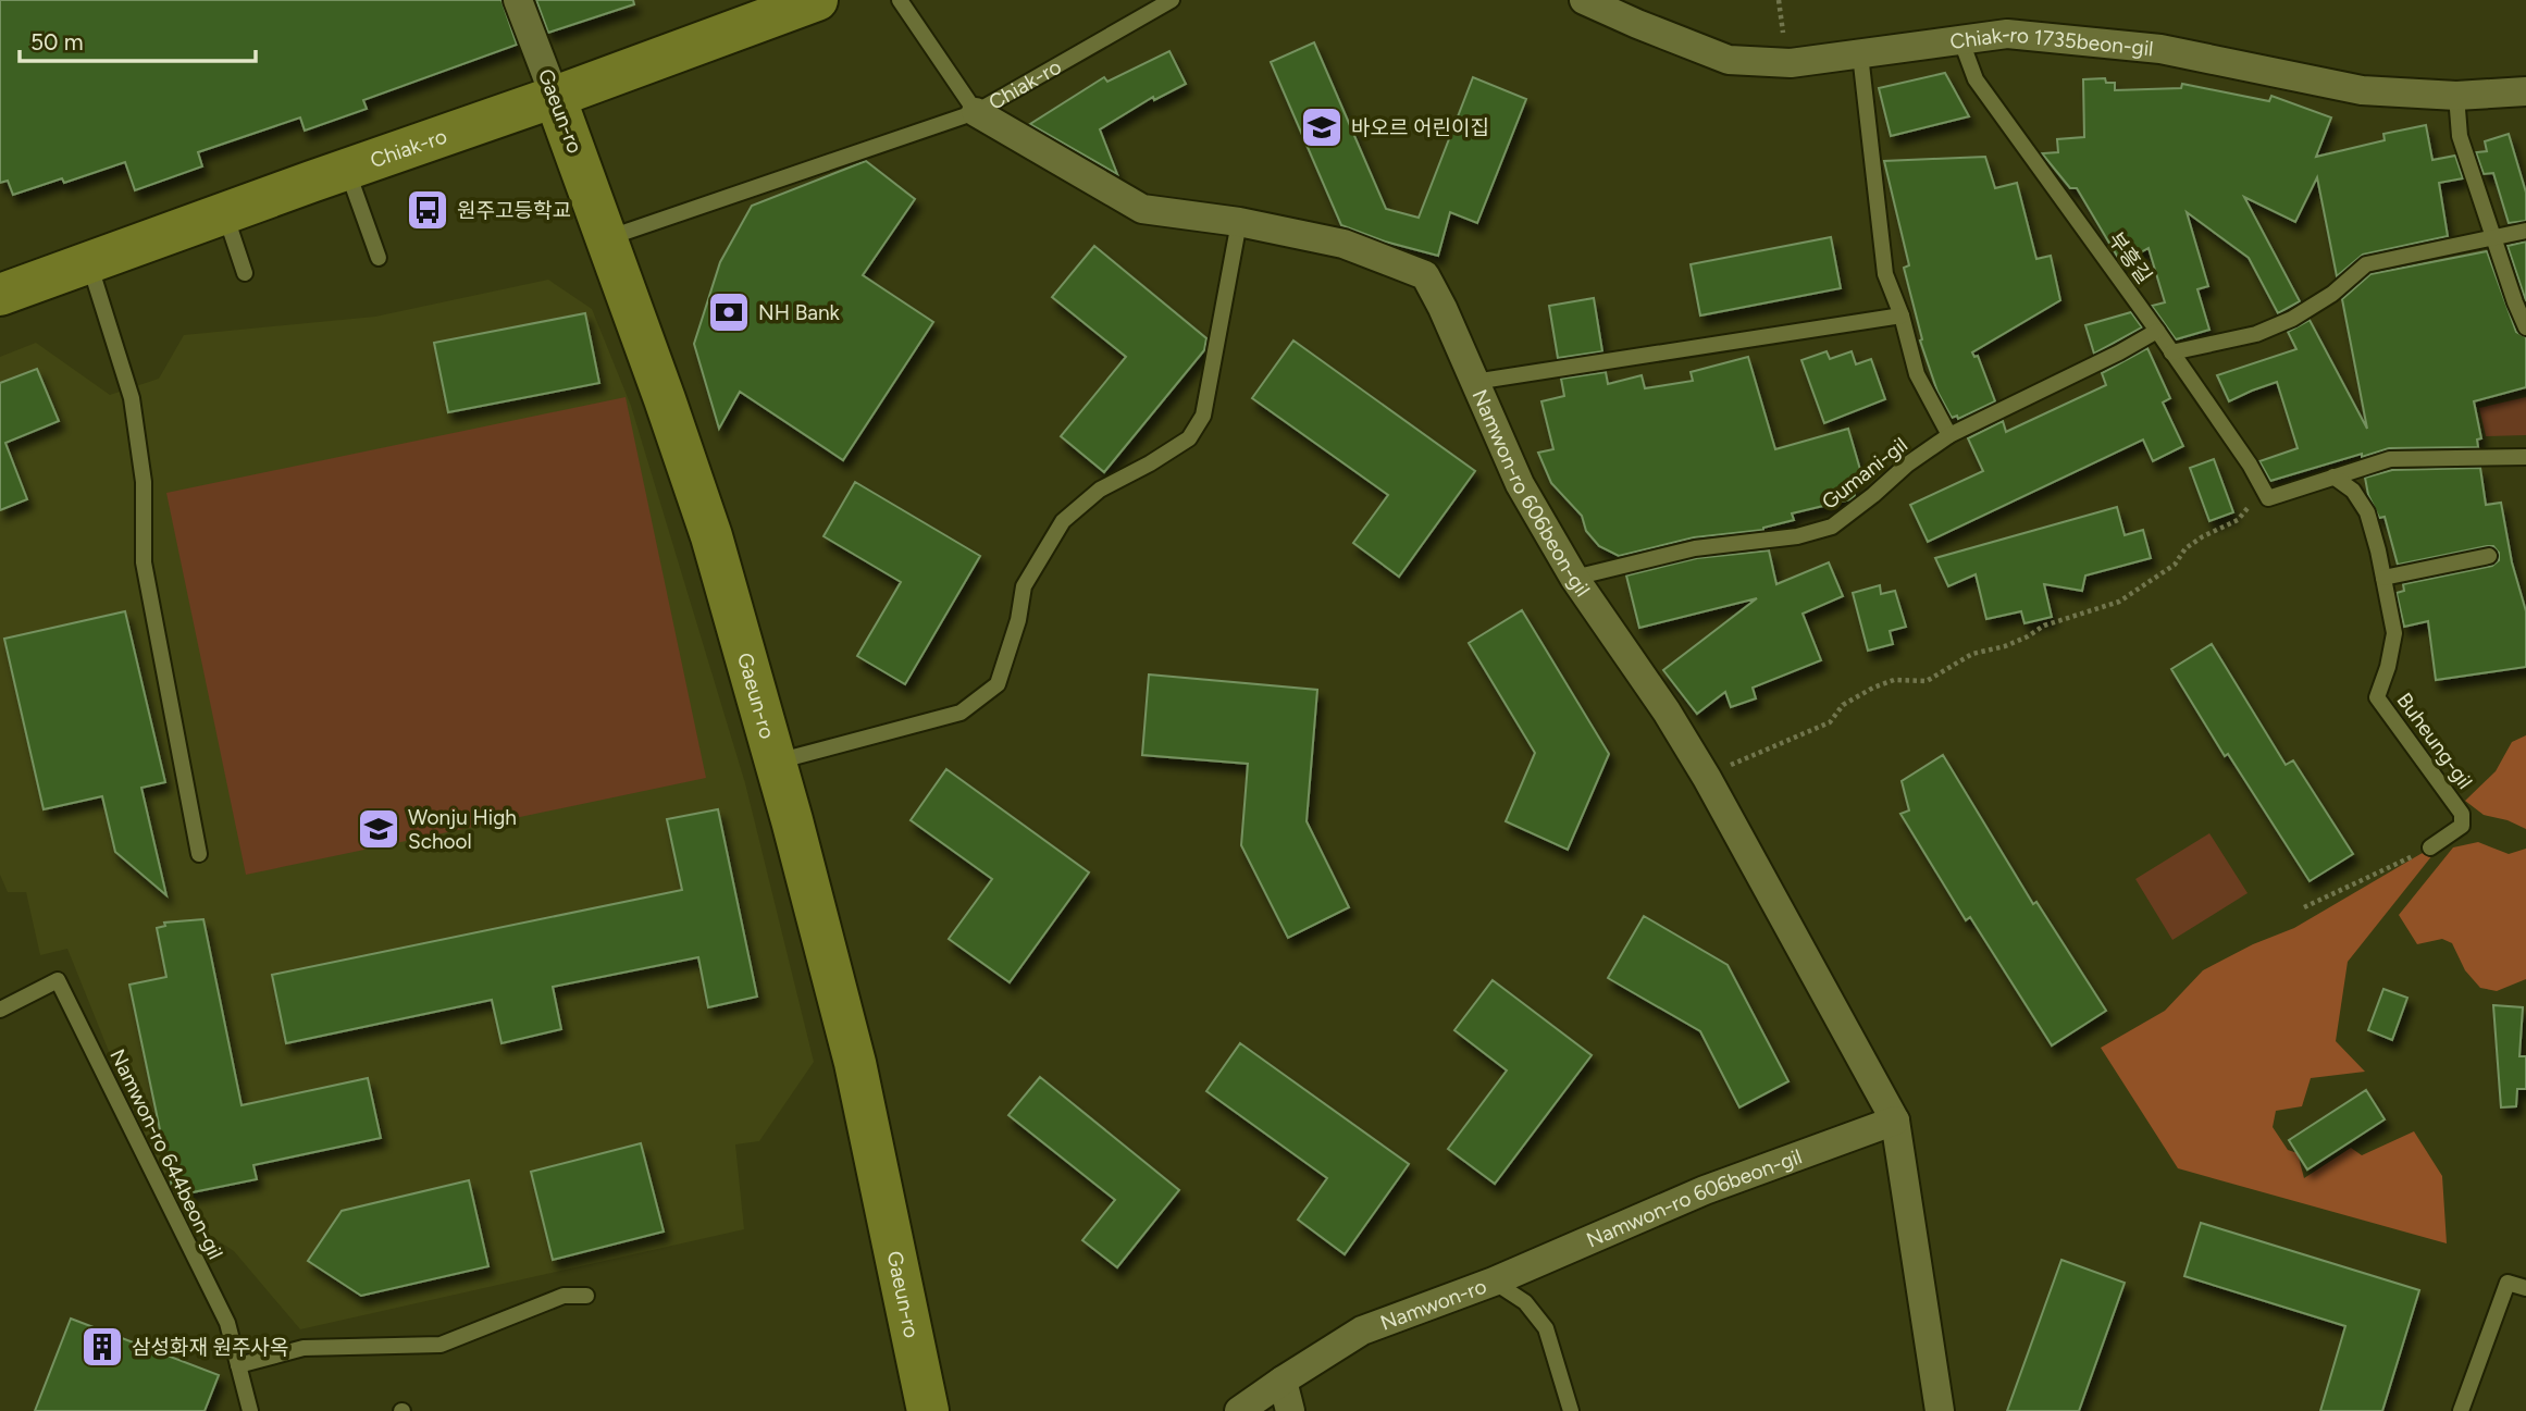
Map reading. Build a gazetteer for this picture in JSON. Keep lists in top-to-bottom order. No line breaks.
{"streets":{"street":["Chiak-ro 1735beon-gil","Chiak-ro","Gaeun-ro","Namwon-ro 606beon-gil","Namwon-ro"],"lane":["부흥길","Gumani-gil","Buheung-gil","Namwon-ro 644beon-gil"]},"crossings":[["Chiak-ro 1735beon-gil","부흥길"],["Chiak-ro","Gaeun-ro"],["Chiak-ro","Namwon-ro 606beon-gil"],["부흥길","Gumani-gil"],["Gumani-gil","Namwon-ro 606beon-gil"],["Namwon-ro 606beon-gil","Namwon-ro"]],"places":{"school or university":["바오르 어린이집","Wonju High School"],"bus stop":["원주고등학교"],"bank":["NH Bank"],"building":["삼성화재 원주사옥"]},"scale_bar":"50 m"}
